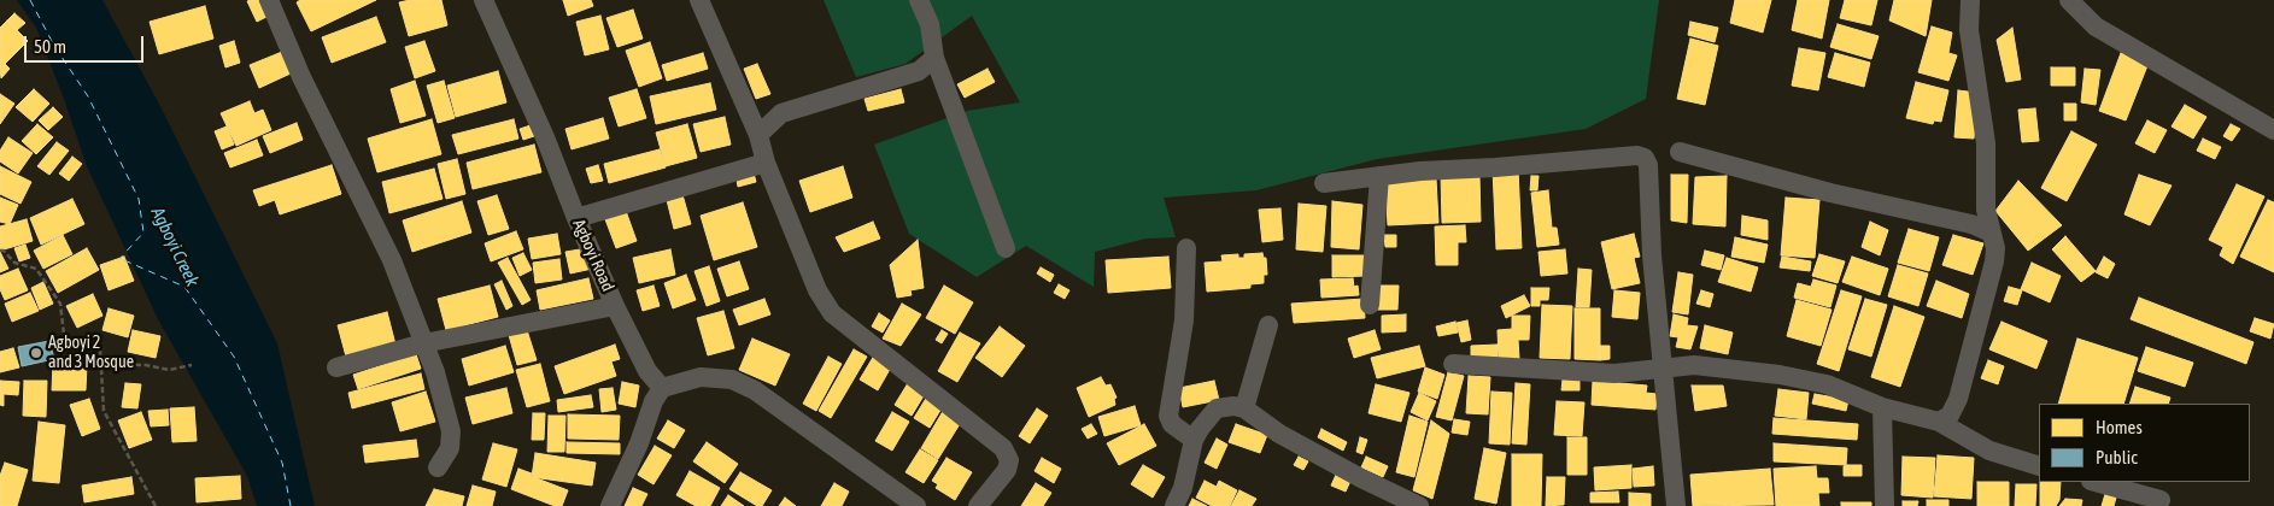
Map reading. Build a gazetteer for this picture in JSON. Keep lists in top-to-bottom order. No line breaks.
{"streets":{"street":["Agboyi Road"]},"water":["Agboyi Creek"],"places":["Agboyi 2 and 3 Mosque"],"legend":["Homes","Public"],"scale_bar":"50 m"}
